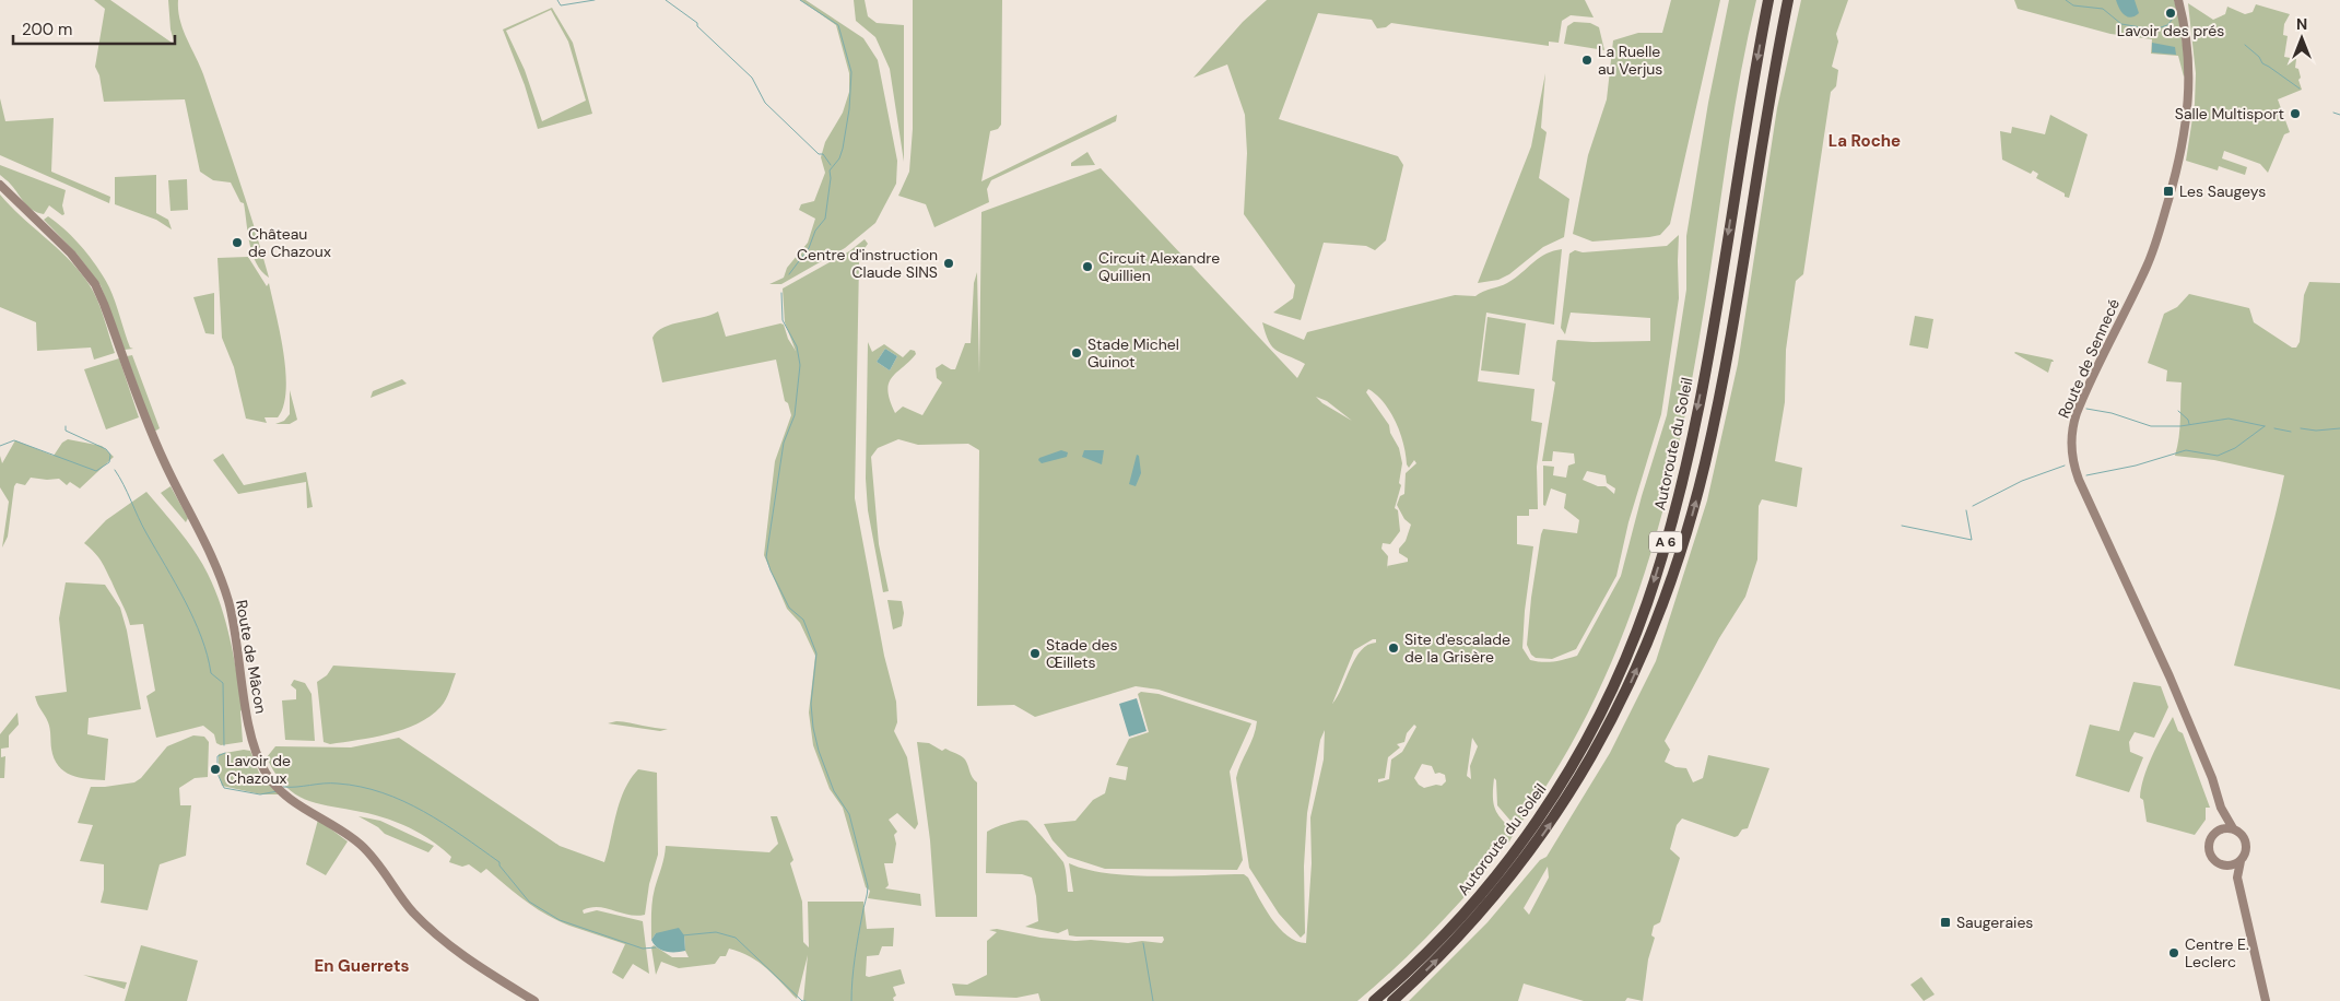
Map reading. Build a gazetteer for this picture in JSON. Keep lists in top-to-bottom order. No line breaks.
{"streets":{"highway":["Autoroute du Soleil","A 6"],"street":["Route de Sennecé","Route de Mâcon"]},"districts":["La Roche","En Guerrets"],"places":{"other":["Lavoir des prés","La Ruelle au Verjus","Salle Multisport","Château de Chazoux","Centre d'instruction Claude SINS","Circuit Alexandre Quillien","Stade Michel Guinot","Site d'escalade de la Grisère","Stade des Œillets","Lavoir de Chazoux","Centre E. Leclerc"],"transit":["Les Saugeys","Saugeraies"]},"scale_bar":"200 m","north":"top"}
